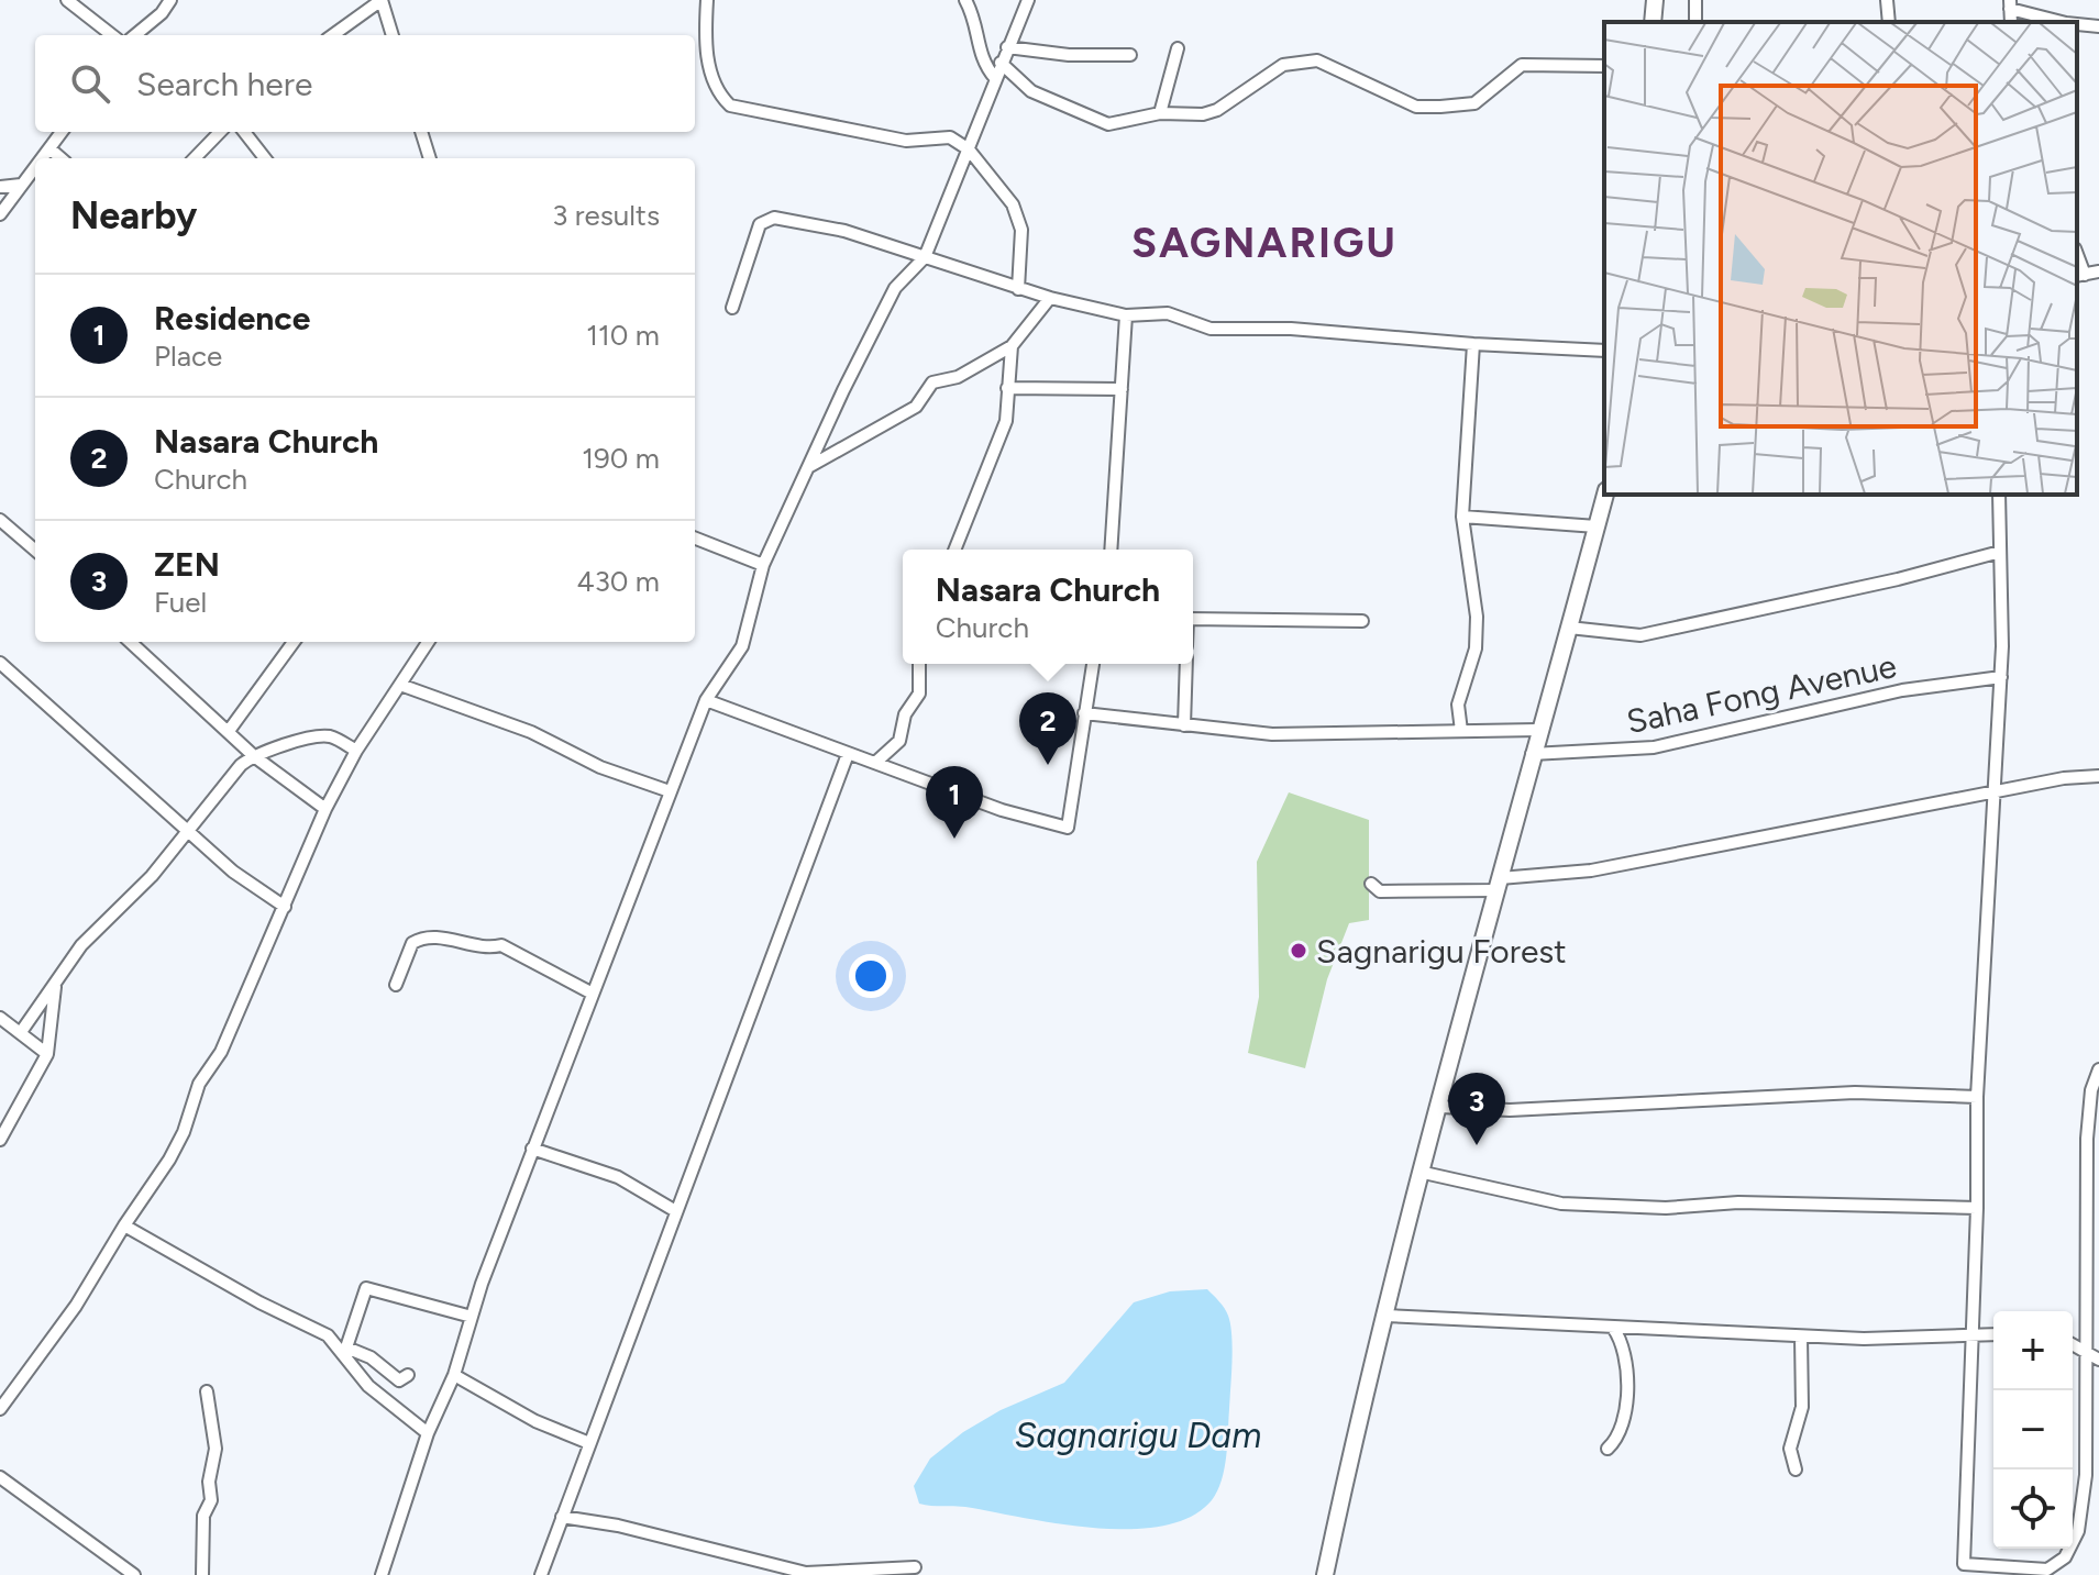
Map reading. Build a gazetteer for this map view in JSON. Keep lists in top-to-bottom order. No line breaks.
{"streets":{"street":["Saha Fong Avenue"]},"districts":["SAGNARIGU"],"water":["Sagnarigu Dam"],"places":["Sagnarigu Forest"],"page":{"search":"Search here","heading":["Nearby","3 results"],"list":[{"mark":"1","name":"Residence","note":"Place","value":"110 m"},{"mark":"2","name":"Nasara Church","note":"Church","value":"190 m"},{"mark":"3","name":"ZEN","note":"Fuel","value":"430 m"}],"popup":["Nasara Church","Church"],"pins":["2","1","3"],"map_buttons":["+","−"]}}
